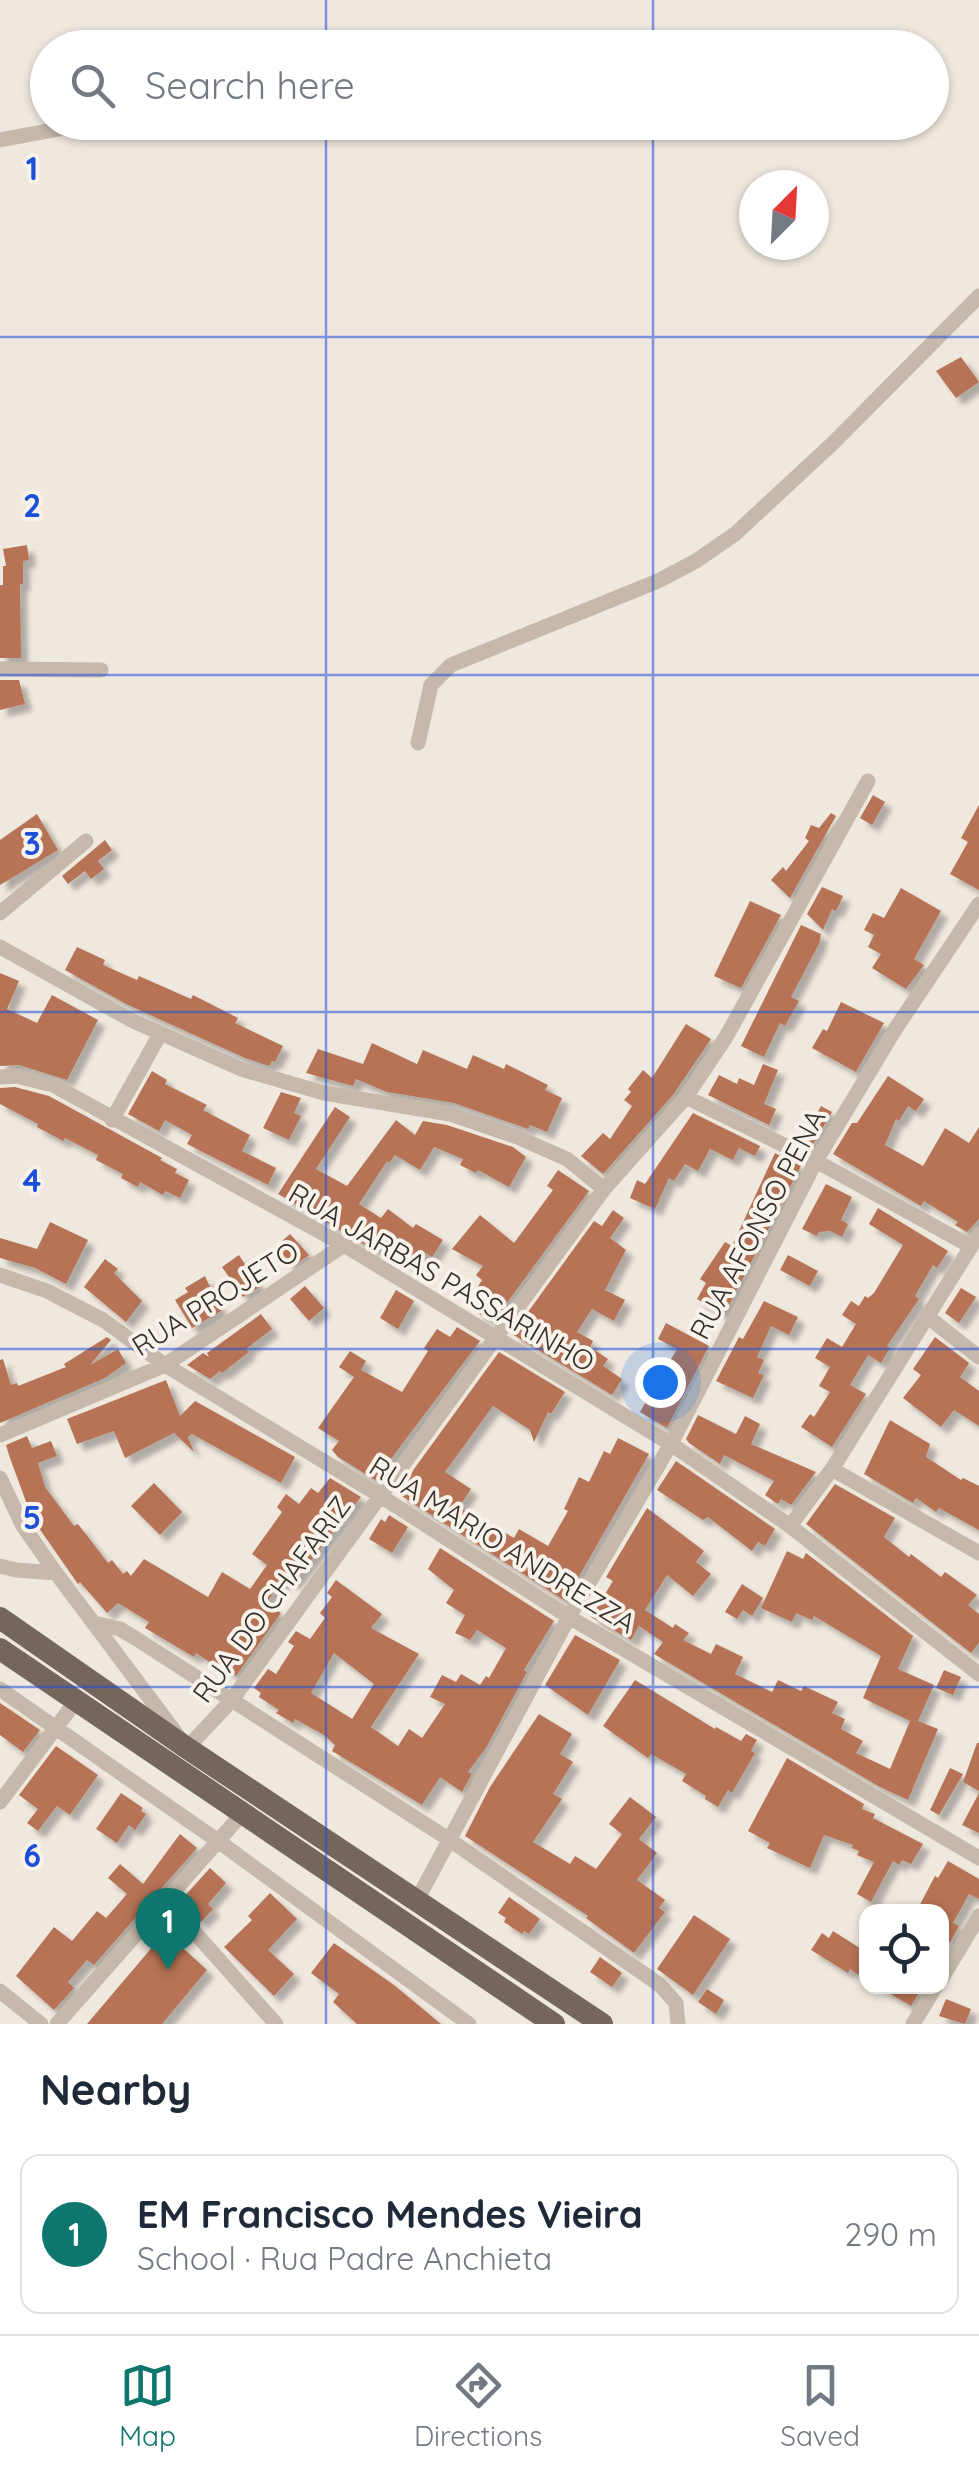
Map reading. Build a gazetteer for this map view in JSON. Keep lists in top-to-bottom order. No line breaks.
{"streets":{"street":["RUA AFONSO PENA","RUA JARBAS PASSARINHO","RUA PROJETO","RUA MARIO ANDREZZA","RUA DO CHAFARIZ"]},"crossings":[["RUA AFONSO PENA","RUA JARBAS PASSARINHO"],["RUA AFONSO PENA","RUA MARIO ANDREZZA"],["RUA JARBAS PASSARINHO","RUA PROJETO"],["RUA JARBAS PASSARINHO","RUA DO CHAFARIZ"],["RUA PROJETO","RUA MARIO ANDREZZA"],["RUA MARIO ANDREZZA","RUA DO CHAFARIZ"]],"north":"top right","page":{"search":"Search here","pins":"1","heading":"Nearby","list":[{"mark":"1","name":"EM Francisco Mendes Vieira","note":"School · Rua Padre Anchieta","value":"290 m"}],"nav":["Map","Directions","Saved"]},"grid":{"rows":["1","2","3","4","5","6"]}}
